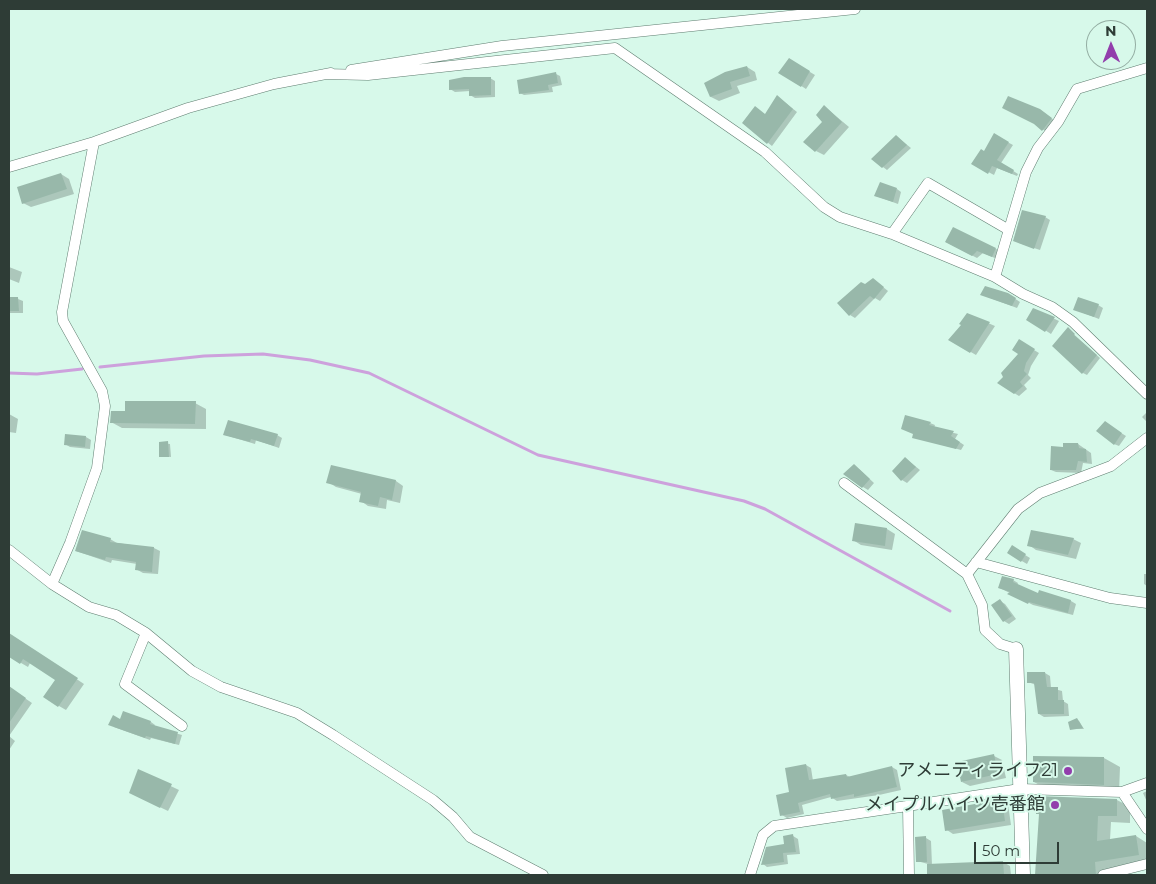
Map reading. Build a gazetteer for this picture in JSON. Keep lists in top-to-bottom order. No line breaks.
{"places":["アメニティライフ21","メイプルハイツ壱番館"],"scale_bar":"50 m","north":"top"}
